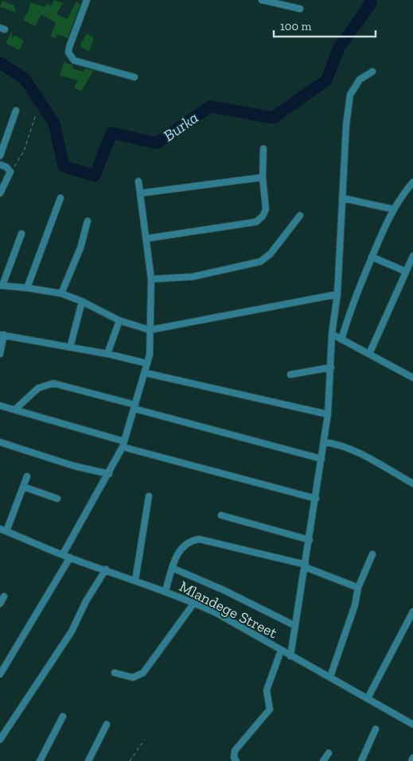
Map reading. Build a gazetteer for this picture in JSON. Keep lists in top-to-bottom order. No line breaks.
{"streets":{"street":["Mlandege Street"]},"water":["Burka"],"scale_bar":"100 m"}
